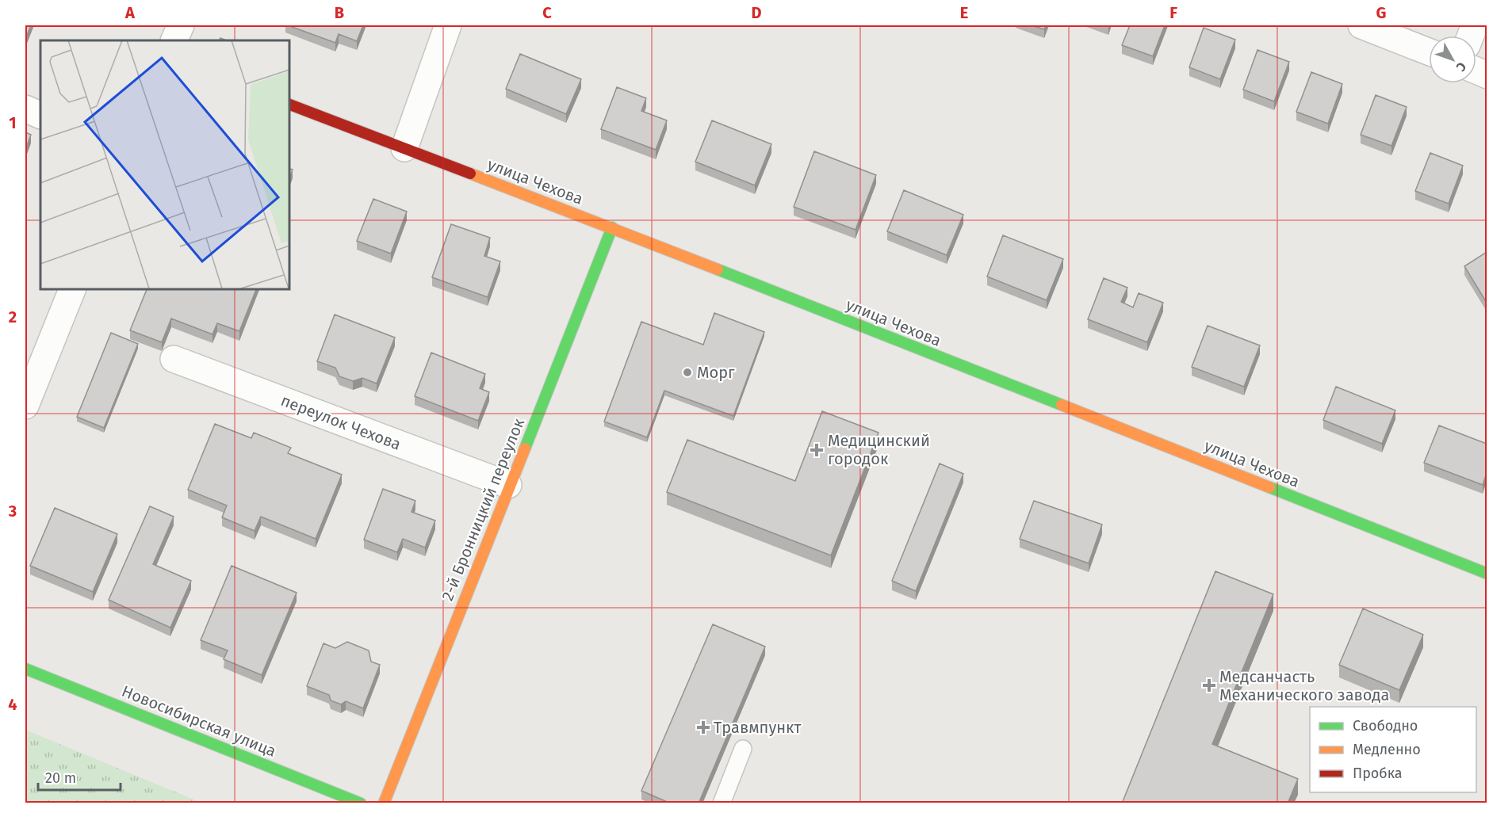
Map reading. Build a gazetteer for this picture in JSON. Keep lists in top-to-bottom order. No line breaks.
{"streets":{"street":["улица Чехова","переулок Чехова","2-й Бронницкий переулок","Новосибирская улица"]},"crossings":[["улица Чехова","2-й Бронницкий переулок"],["переулок Чехова","2-й Бронницкий переулок"]],"places":{"other":["Морг"],"health":["Медицинский городок","Медсанчасть Механического завода","Травмпункт"]},"legend":["Свободно","Медленно","Пробка"],"scale_bar":"20 m","north":"bottom right","grid":{"columns":["A","B","C","D","E","F","G"],"rows":["1","2","3","4"]}}
